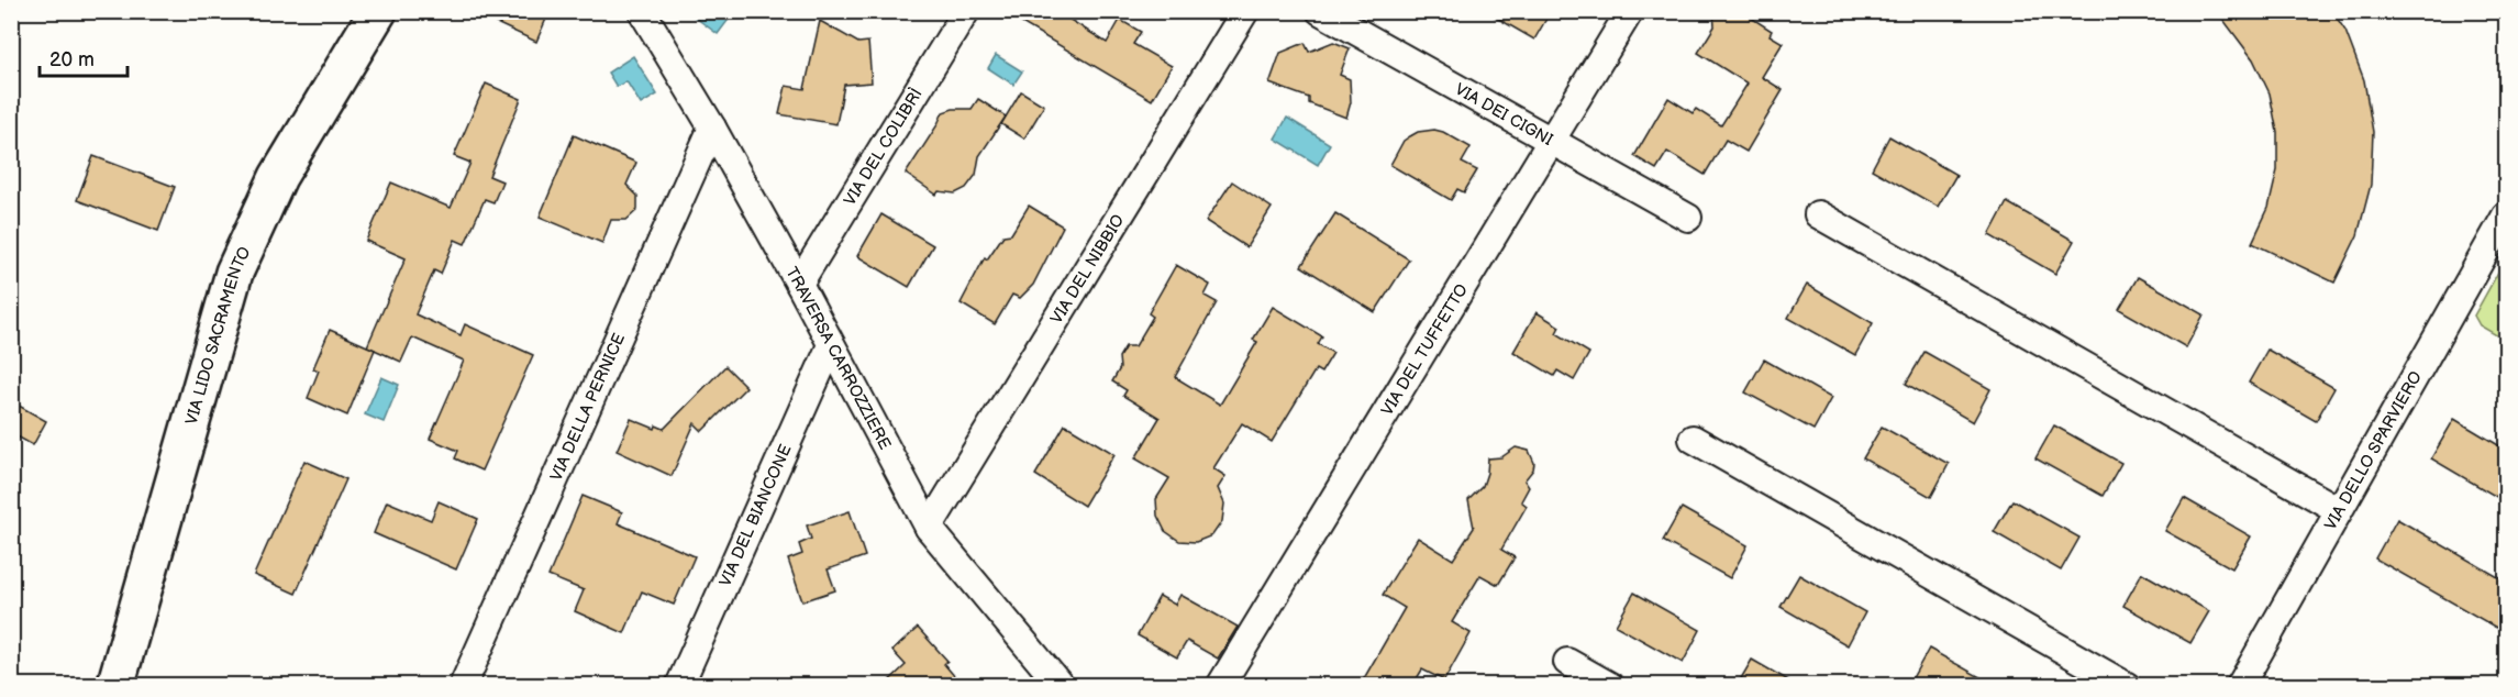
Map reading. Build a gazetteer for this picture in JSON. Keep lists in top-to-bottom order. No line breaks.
{"streets":{"street":["VIA DEI CIGNI","VIA DEL COLIBRÌ","VIA DEL NIBBIO","VIA LIDO SACRAMENTO","VIA DEL TUFFETTO","TRAVERSA CARROZZIERE","VIA DELLA PERNICE","VIA DELLO SPARVIERO","VIA DEL BIANCONE"]},"crossings":[["VIA DEI CIGNI","VIA DEL TUFFETTO"],["VIA DEL COLIBRÌ","TRAVERSA CARROZZIERE"],["VIA DEL NIBBIO","TRAVERSA CARROZZIERE"],["TRAVERSA CARROZZIERE","VIA DELLA PERNICE"],["TRAVERSA CARROZZIERE","VIA DEL BIANCONE"]],"scale_bar":"20 m"}
